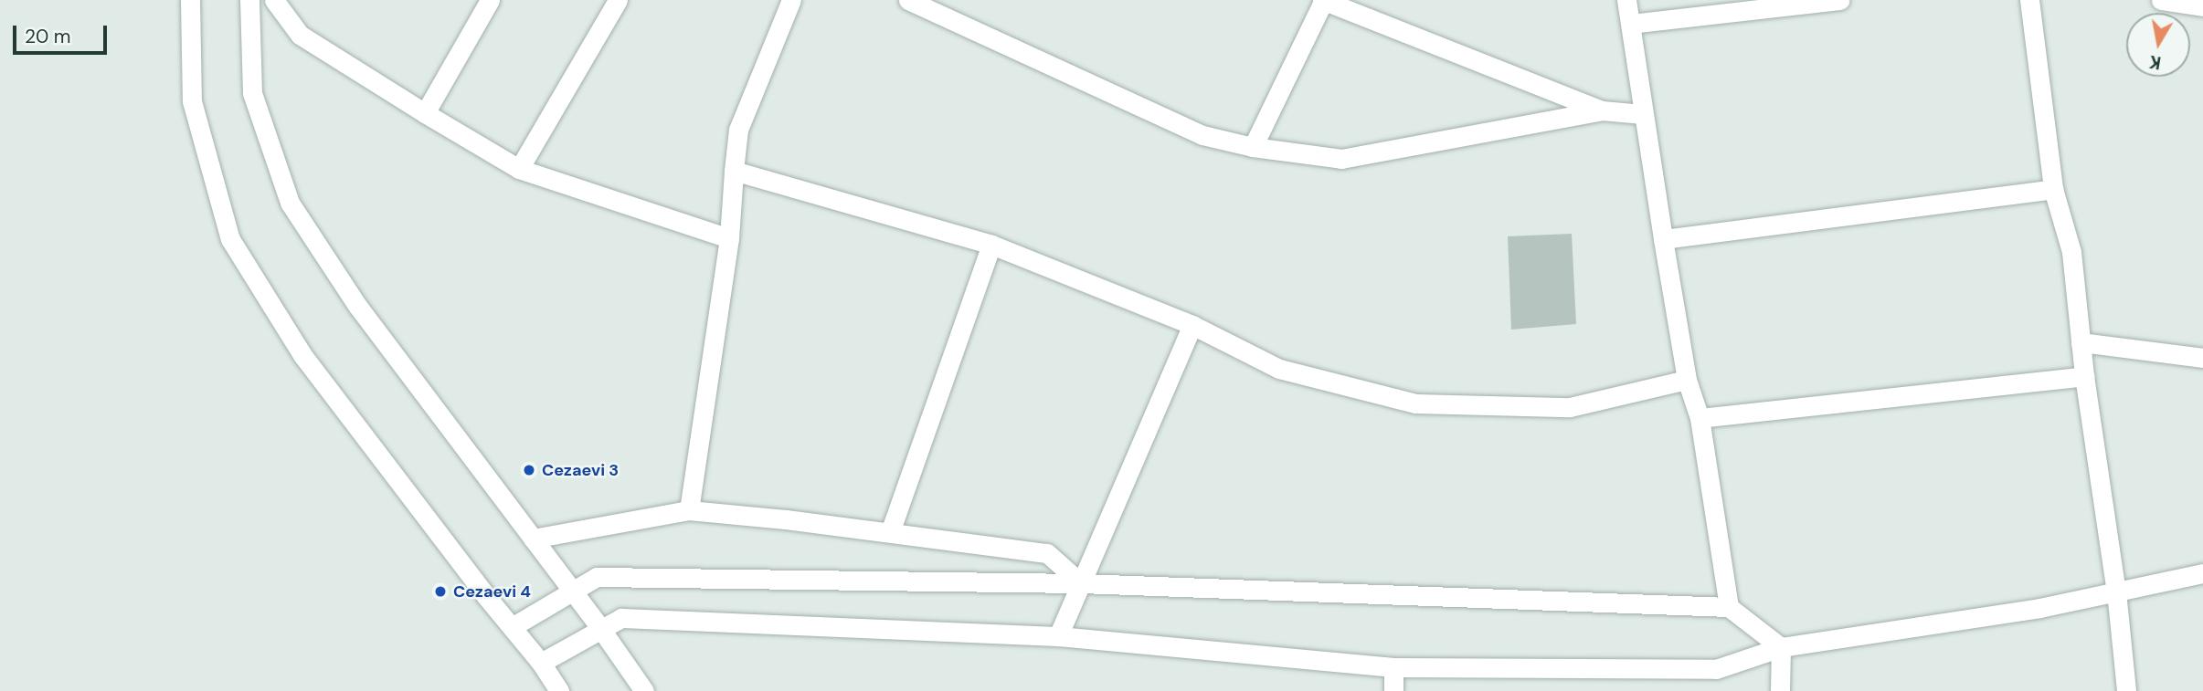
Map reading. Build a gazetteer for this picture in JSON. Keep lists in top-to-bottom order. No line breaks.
{"places":["Cezaevi 3","Cezaevi 4"],"scale_bar":"20 m","north":"bottom"}
